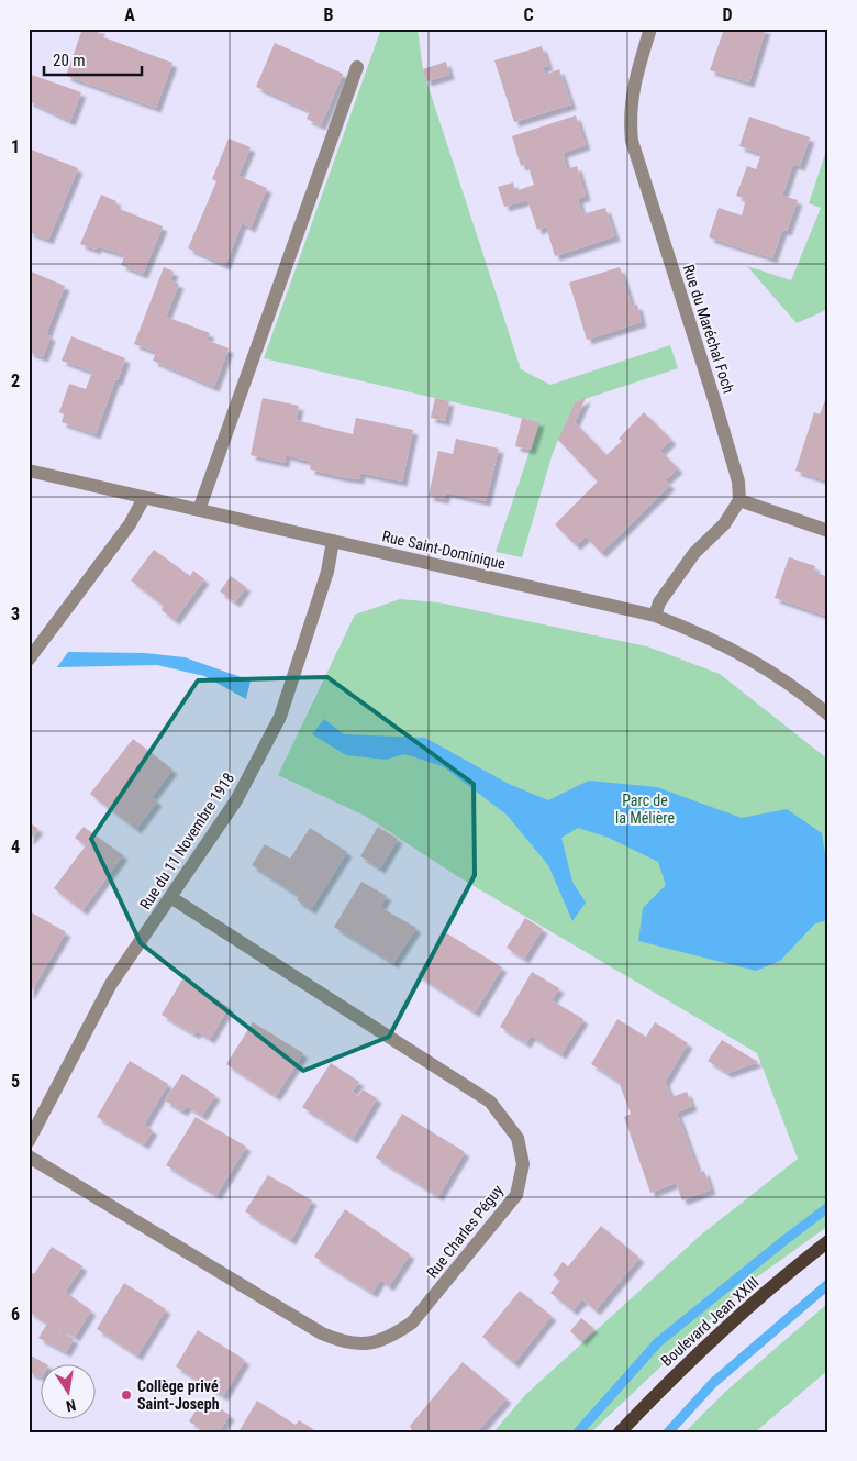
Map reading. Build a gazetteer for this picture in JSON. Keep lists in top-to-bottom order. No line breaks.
{"streets":{"main road":["Boulevard Jean XXIII"],"street":["Rue du Maréchal Foch","Rue Saint-Dominique","Rue du 11 Novembre 1918","Rue Charles Péguy"]},"crossings":[["Rue Saint-Dominique","Rue du 11 Novembre 1918"],["Rue du 11 Novembre 1918","Rue Charles Péguy"]],"parks":["Parc de la Mélière"],"places":["Collège privé Saint-Joseph"],"scale_bar":"20 m","north":"bottom","grid":{"columns":["A","B","C","D"],"rows":["1","2","3","4","5","6"]}}
